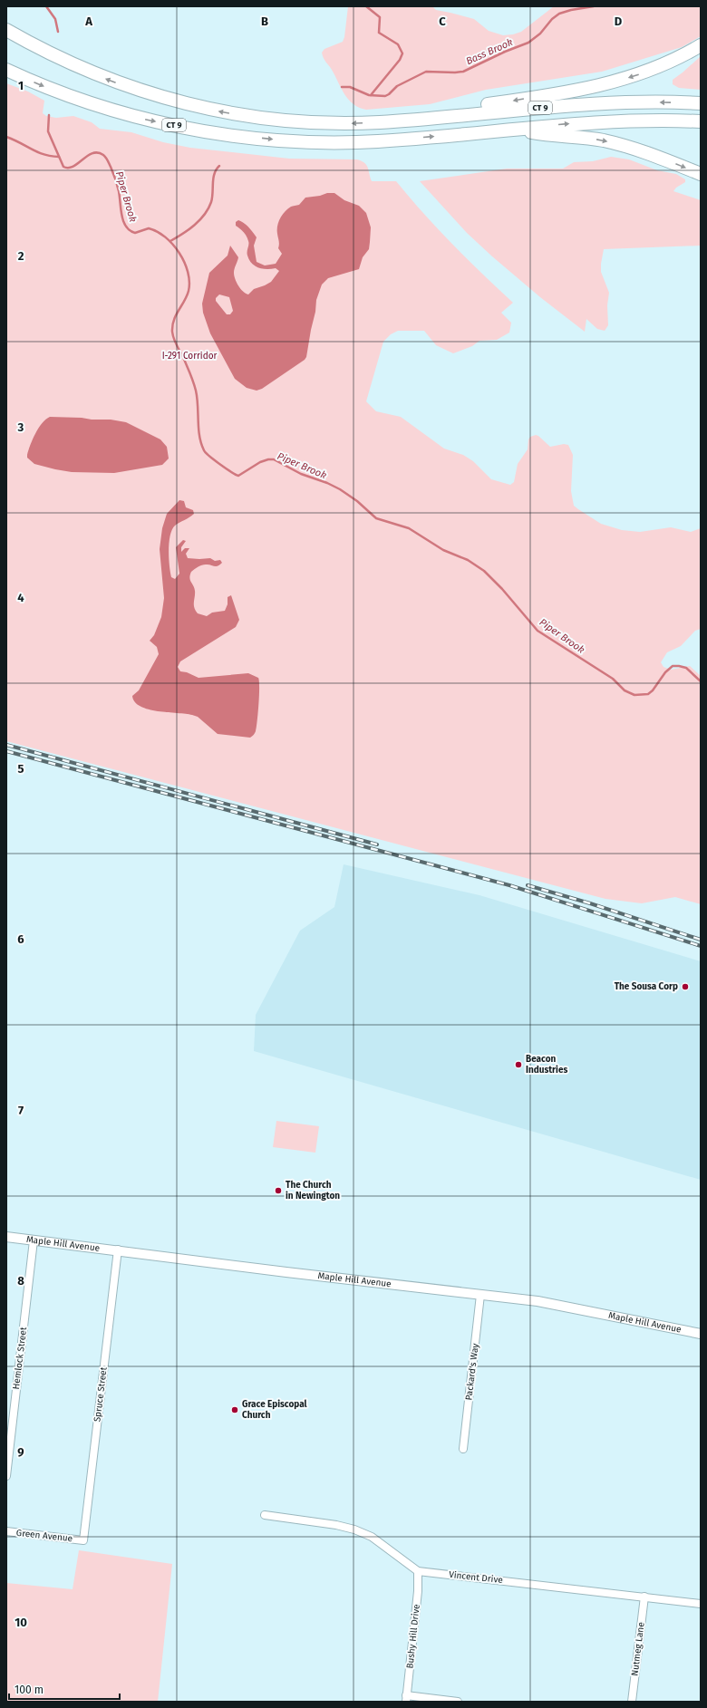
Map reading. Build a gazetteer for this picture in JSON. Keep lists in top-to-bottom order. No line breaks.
{"streets":{"highway":["CT 9"],"street":["Maple Hill Avenue","Hemlock Street","Packard's Way","Spruce Street","Green Avenue","Vincent Drive","Bushy Hill Drive","Nutmeg Lane"]},"crossings":[["Maple Hill Avenue","Hemlock Street"],["Maple Hill Avenue","Packard's Way"],["Maple Hill Avenue","Spruce Street"],["Spruce Street","Green Avenue"],["Vincent Drive","Bushy Hill Drive"],["Vincent Drive","Nutmeg Lane"]],"water":["Bass Brook","Piper Brook"],"parks":["I-291 Corridor"],"places":["The Sousa Corp","Beacon Industries","The Church in Newington","Grace Episcopal Church"],"scale_bar":"100 m","grid":{"columns":["A","B","C","D"],"rows":["1","2","3","4","5","6","7","8","9","10"]}}
